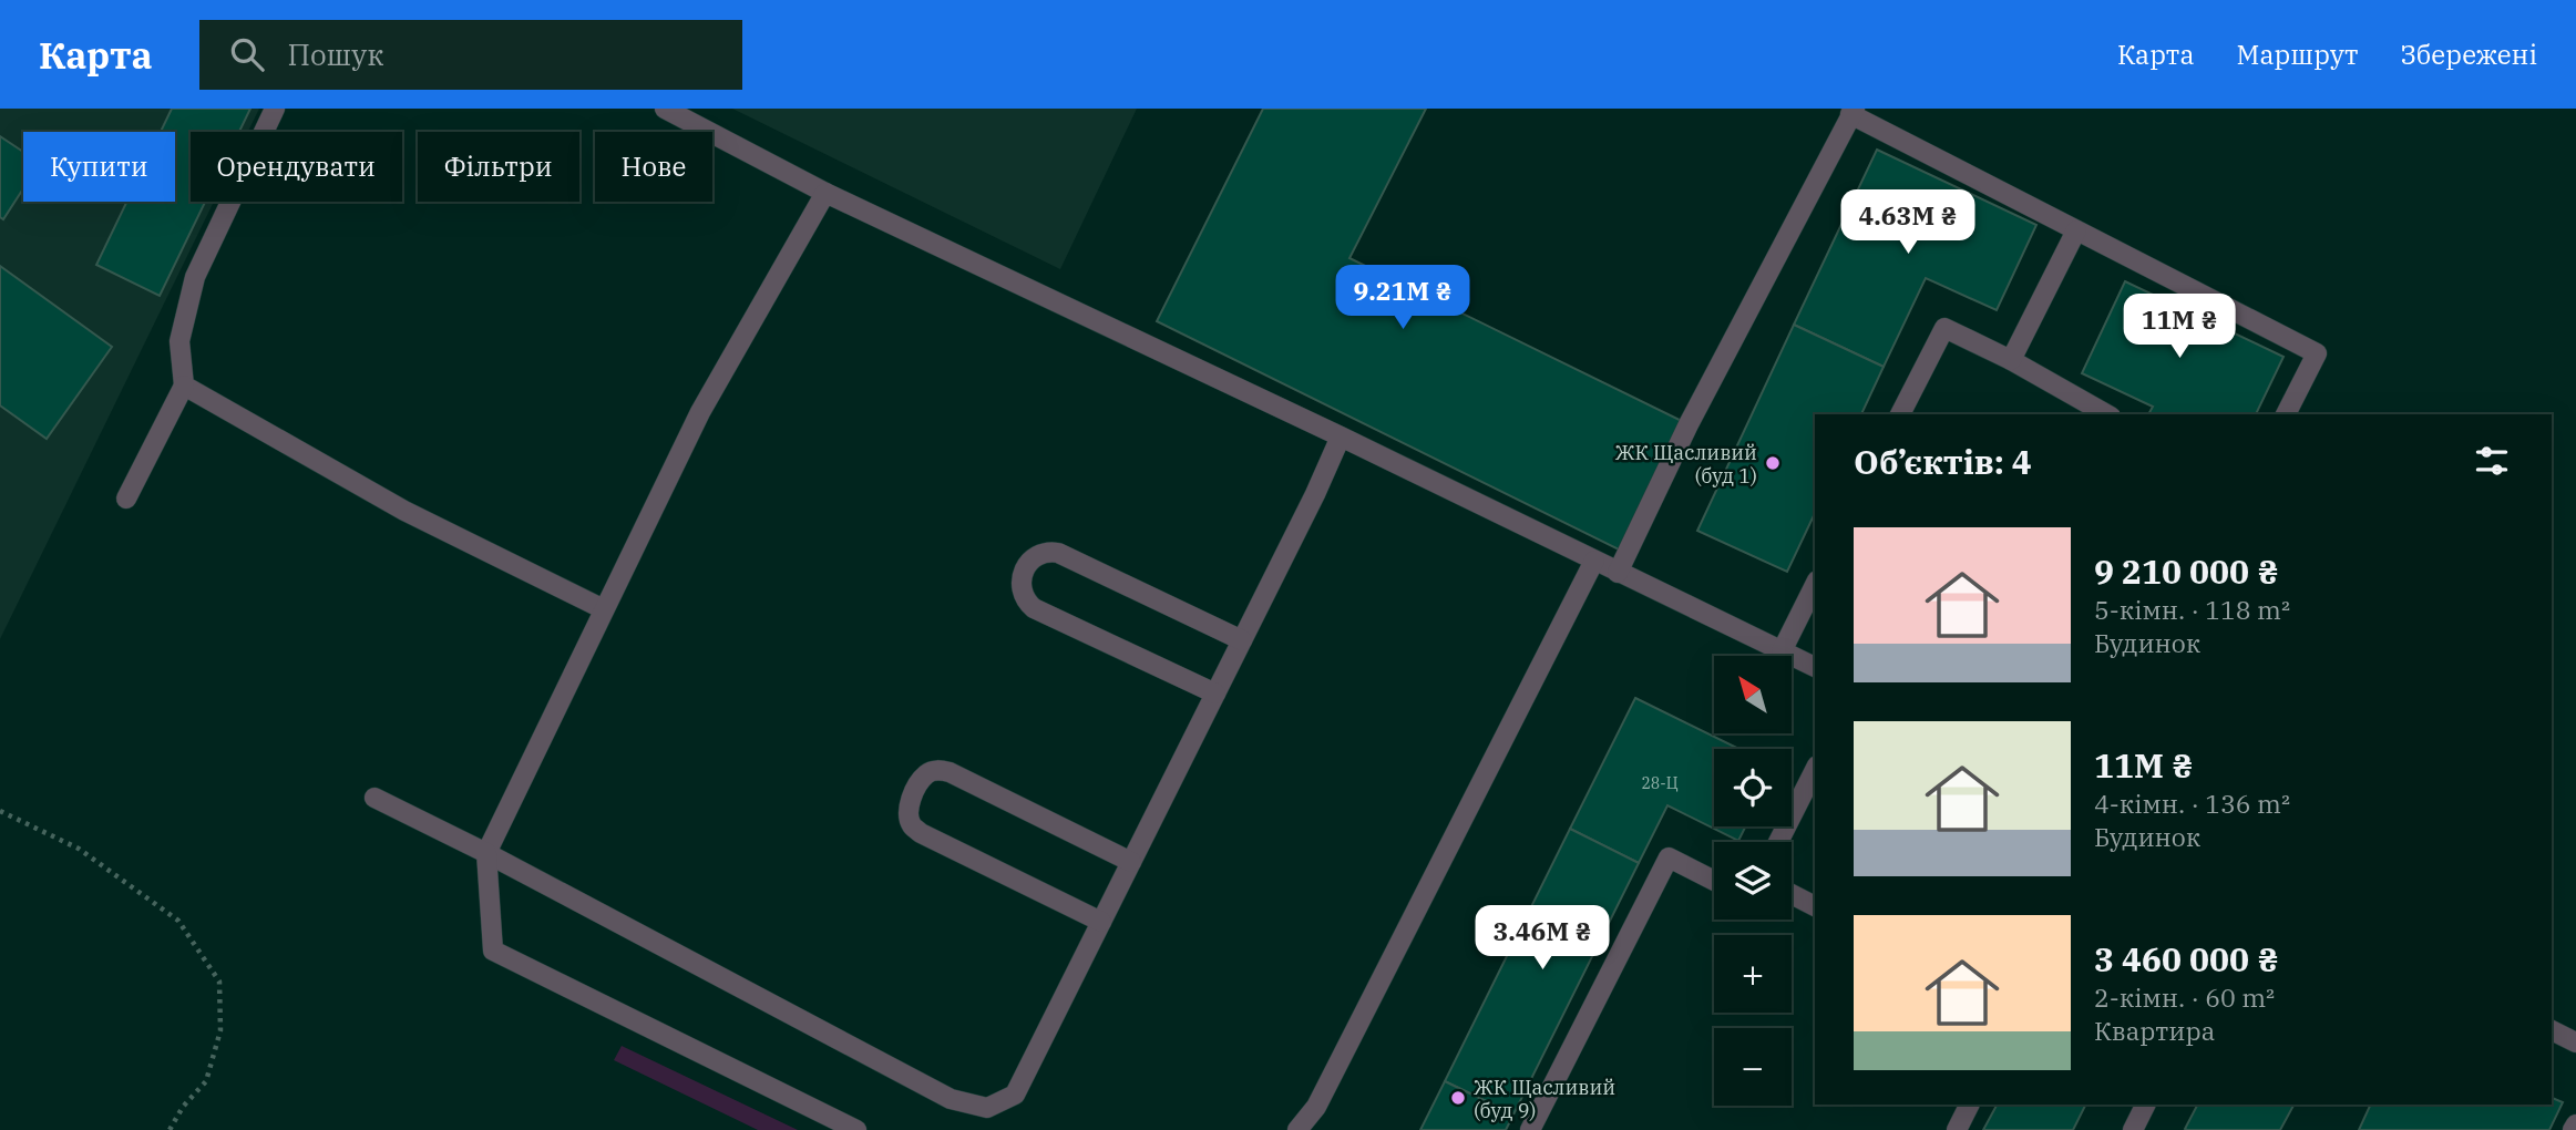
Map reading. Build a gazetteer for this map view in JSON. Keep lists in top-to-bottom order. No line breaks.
{"places":["ЖК Щасливий (буд 1)","ЖК Щасливий (буд 9)"],"house_numbers":["28-Ц"],"north":"top left","page":{"header":"Карта","search":"Пошук","nav":["Карта","Маршрут","Збережені"],"chip":["Купити","Орендувати","Фільтри","Нове"],"price":["4.63M ₴","9.21M ₴","11M ₴","3.46M ₴"],"heading":"Об’єктів: 4","list":[{"name":"9 210 000 ₴","note":"5-кімн. · 118 m² · Будинок"},{"name":"11M ₴","note":"4-кімн. · 136 m² · Будинок"},{"name":"3 460 000 ₴","note":"2-кімн. · 60 m² · Квартира"}],"map_buttons":["+","−"]}}
